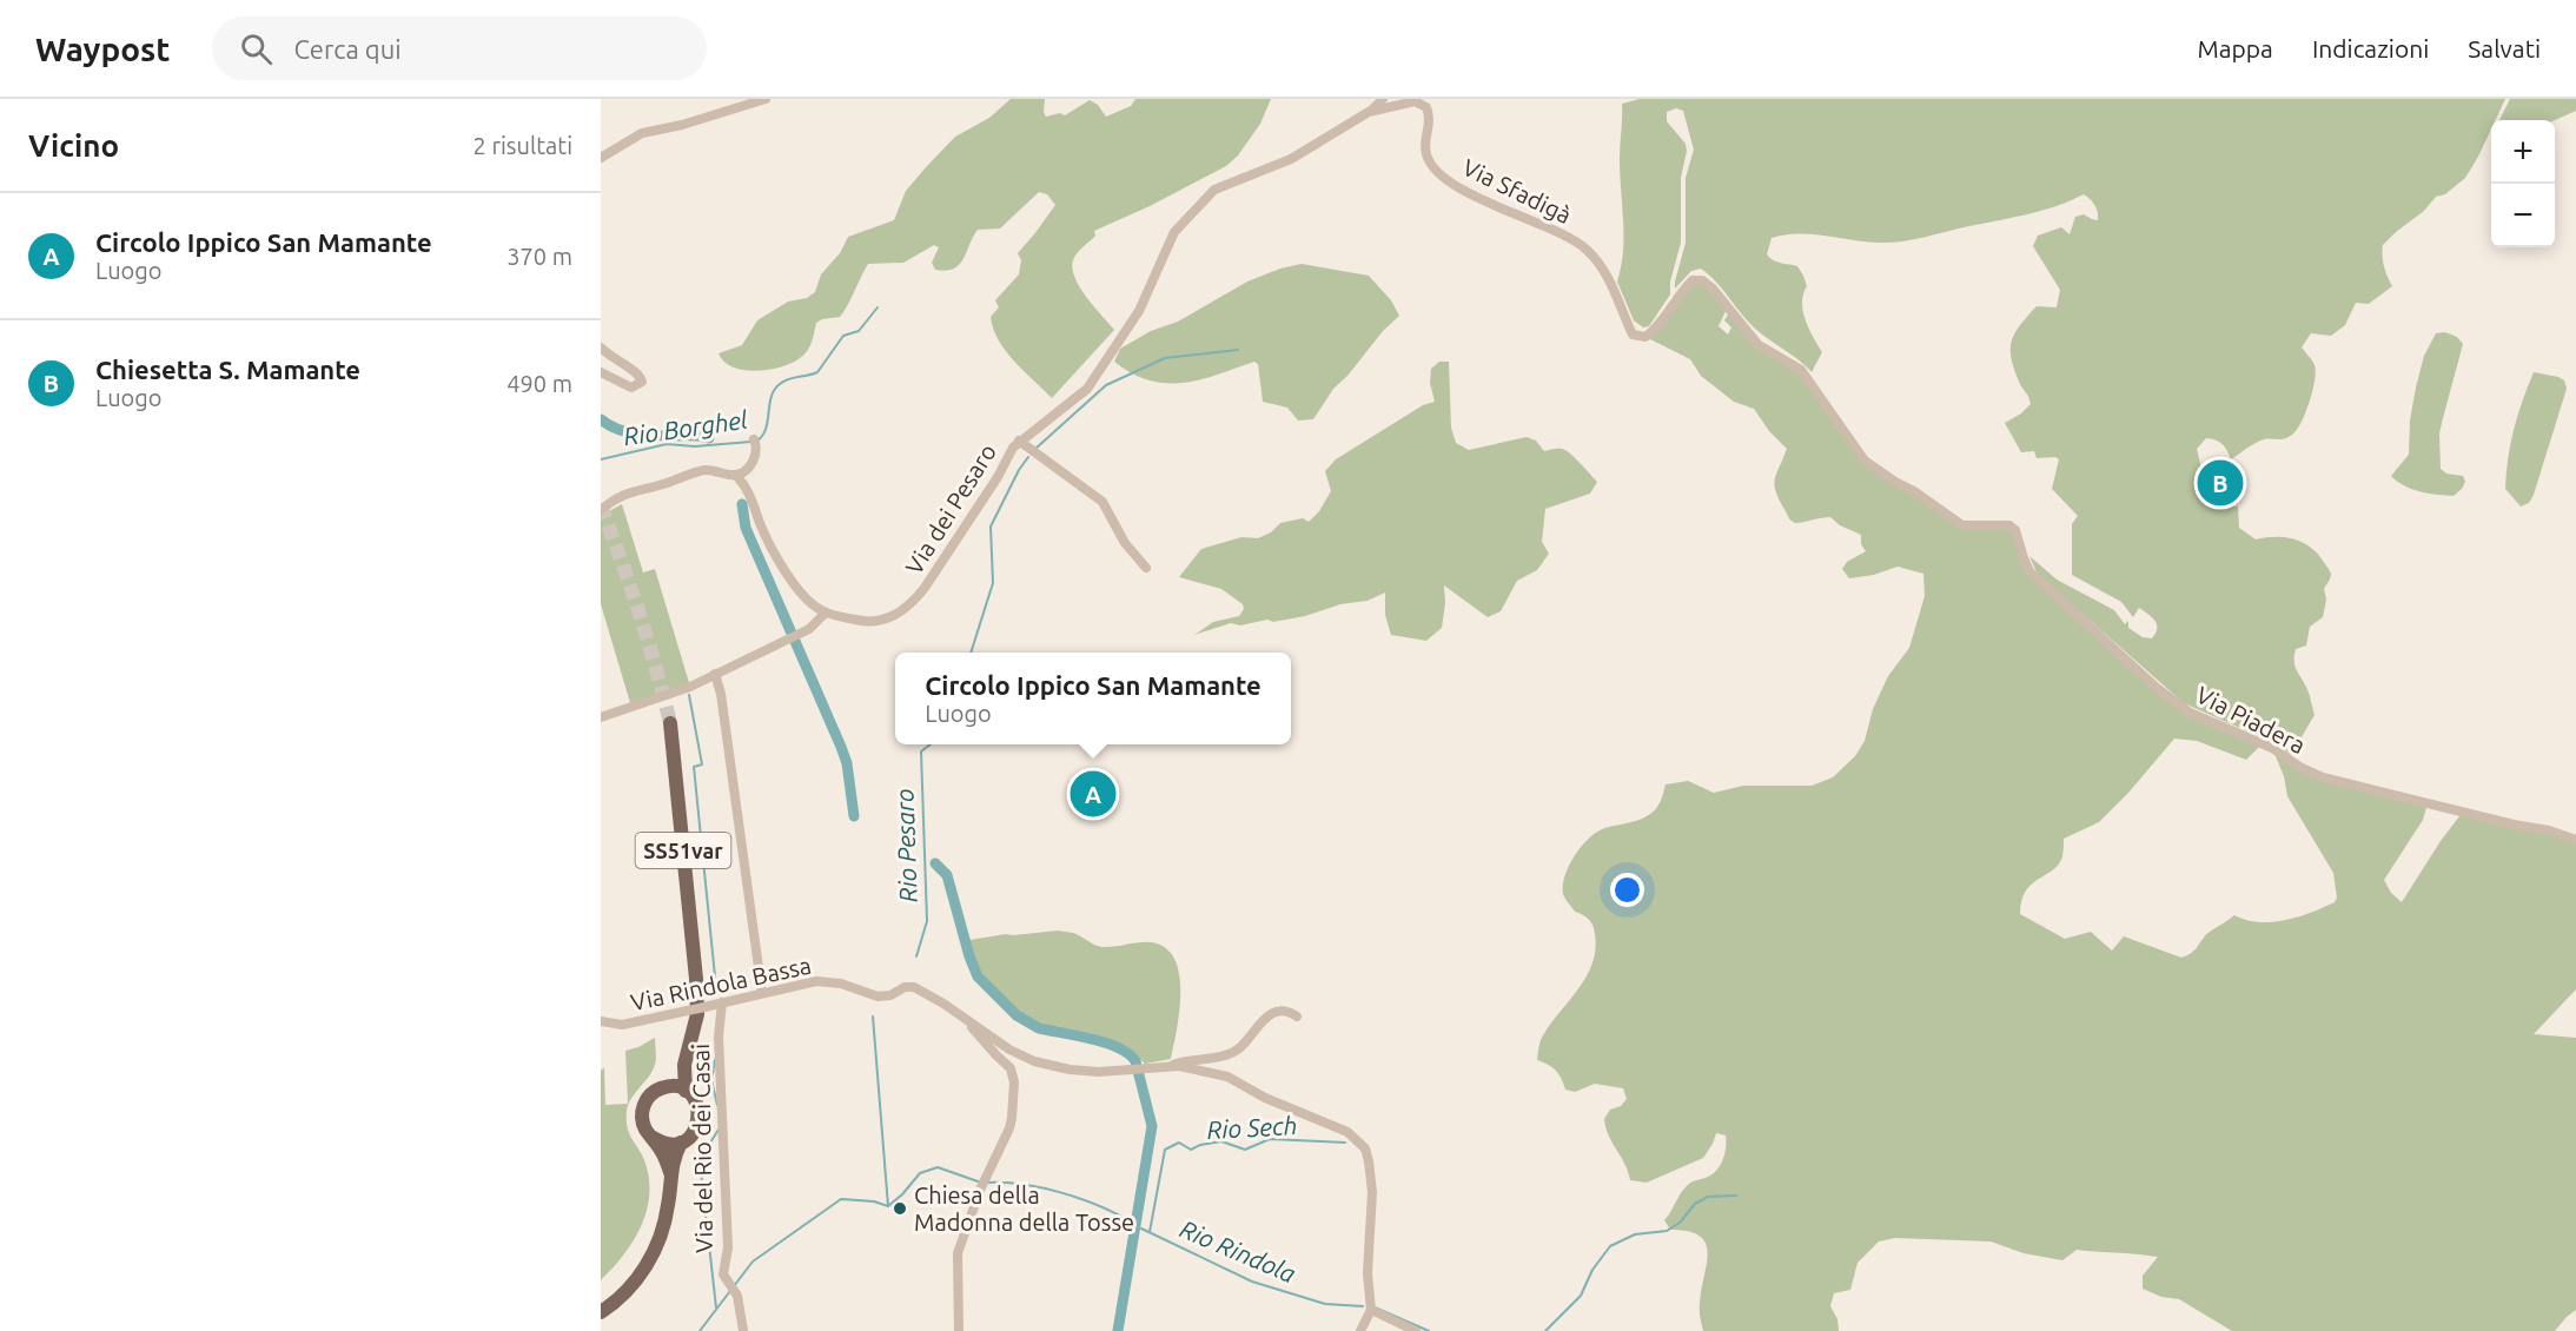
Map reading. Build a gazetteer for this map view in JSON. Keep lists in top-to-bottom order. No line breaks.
{"streets":{"main road":["SS51var"],"street":["Via Sfadigà","Via dei Pesaro","Via Piadera","Via Rindola Bassa","Via del Rio dei Casai"]},"crossings":[["Via Sfadigà","Via dei Pesaro"],["Via Sfadigà","Via Piadera"],["Via Rindola Bassa","Via del Rio dei Casai"]],"water":["Rio Borghel","Rio Pesaro","Rio Sech","Rio Rindola"],"places":["Chiesa della Madonna della Tosse"],"page":{"header":"Waypost","search":"Cerca qui","nav":["Mappa","Indicazioni","Salvati"],"heading":["Vicino","2 risultati"],"map_buttons":["+","−"],"list":[{"mark":"A","name":"Circolo Ippico San Mamante","note":"Luogo","value":"370 m"},{"mark":"B","name":"Chiesetta S. Mamante","note":"Luogo","value":"490 m"}],"pins":["B","A"],"popup":["Circolo Ippico San Mamante","Luogo"]}}
